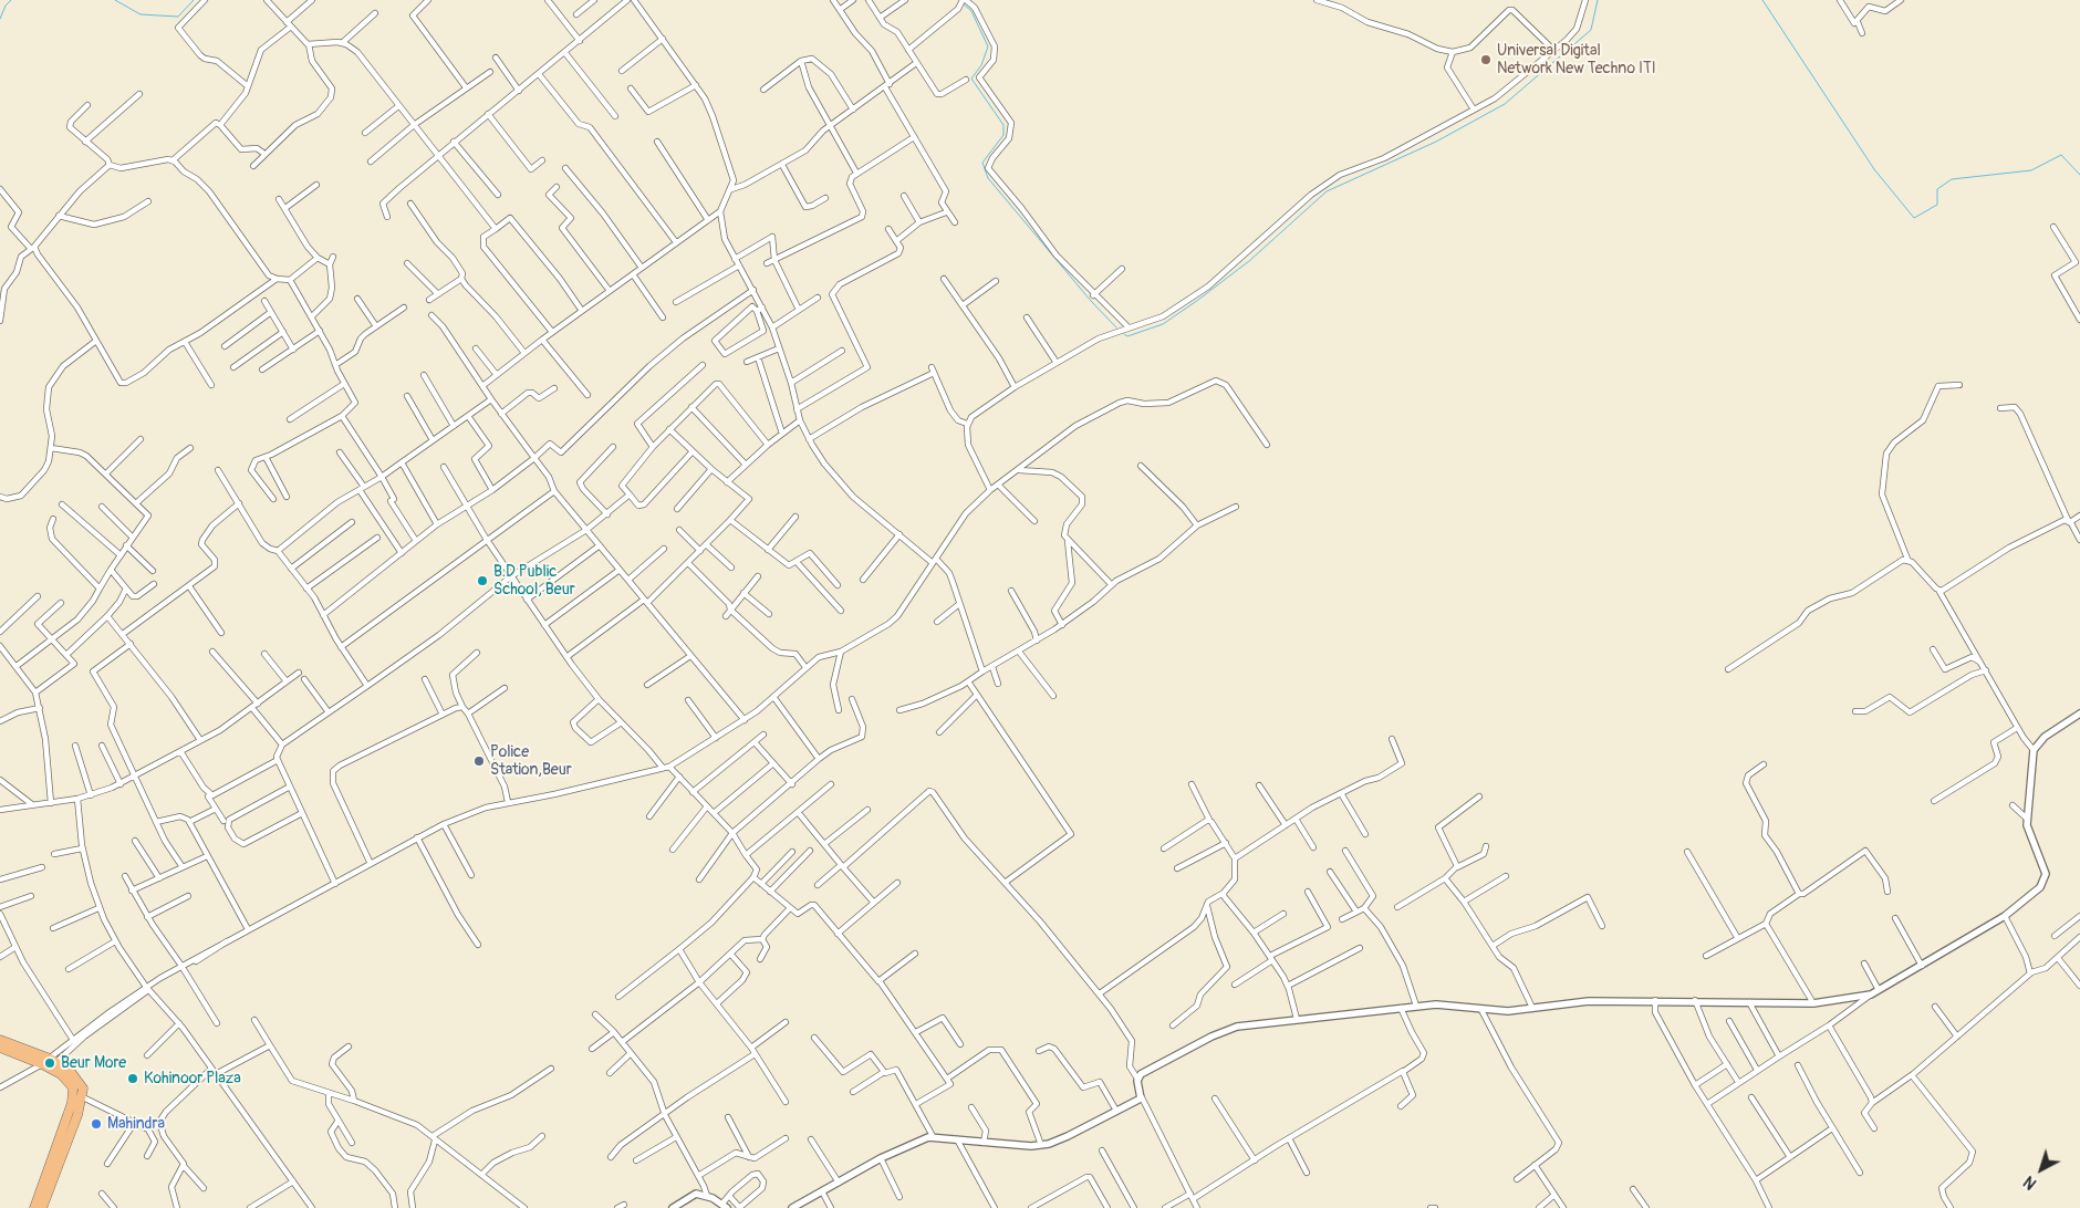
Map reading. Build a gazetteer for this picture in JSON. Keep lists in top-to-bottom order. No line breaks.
{"places":["Universal Digital Network New Techno ITI","B.D Public School, Beur","Police Station,Beur","Beur More","Kohinoor Plaza","Mahindra"],"north":"bottom left"}
